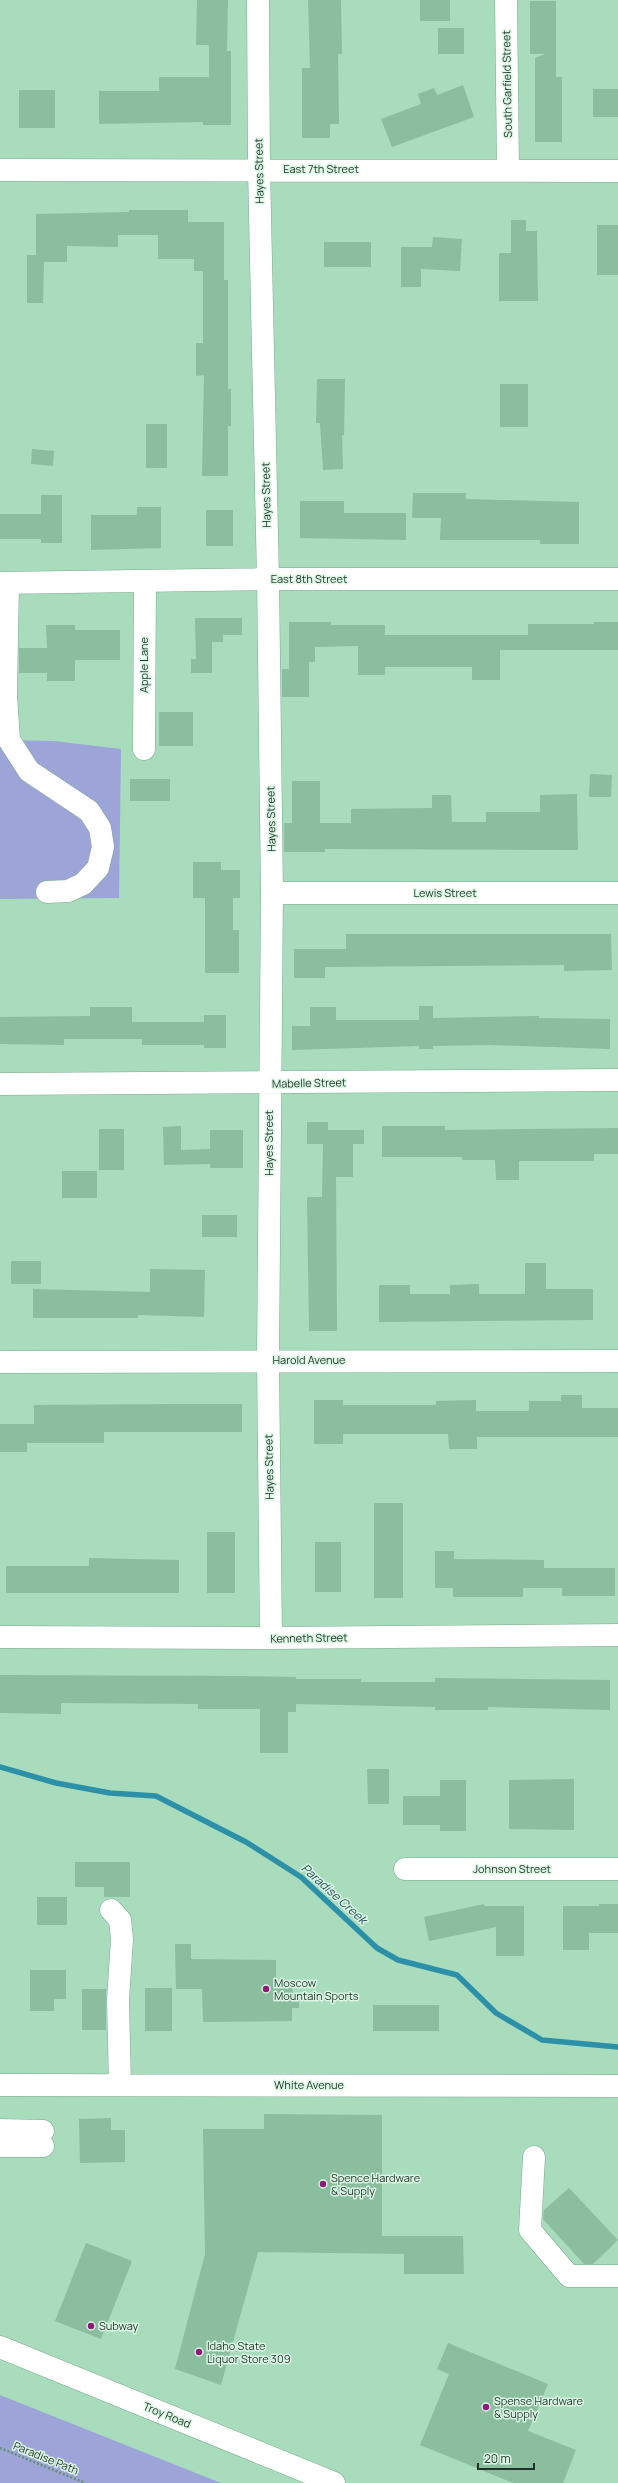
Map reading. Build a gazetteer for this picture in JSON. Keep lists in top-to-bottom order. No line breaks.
{"streets":{"street":["South Garfield Street","East 7th Street","Hayes Street","East 8th Street","Apple Lane","Lewis Street","Mabelle Street","Harold Avenue","Kenneth Street","Johnson Street","White Avenue","Troy Road"],"path":["Paradise Path"]},"crossings":[["South Garfield Street","East 7th Street"],["East 7th Street","Hayes Street"],["Hayes Street","East 8th Street"],["Hayes Street","Lewis Street"],["Hayes Street","Mabelle Street"],["Hayes Street","Harold Avenue"],["Hayes Street","Kenneth Street"],["East 8th Street","Apple Lane"]],"water":["Paradise Creek"],"places":["Moscow Mountain Sports","Spence Hardware & Supply","Subway","Idaho State Liquor Store 309","Spense Hardware & Supply"],"scale_bar":"20 m"}
